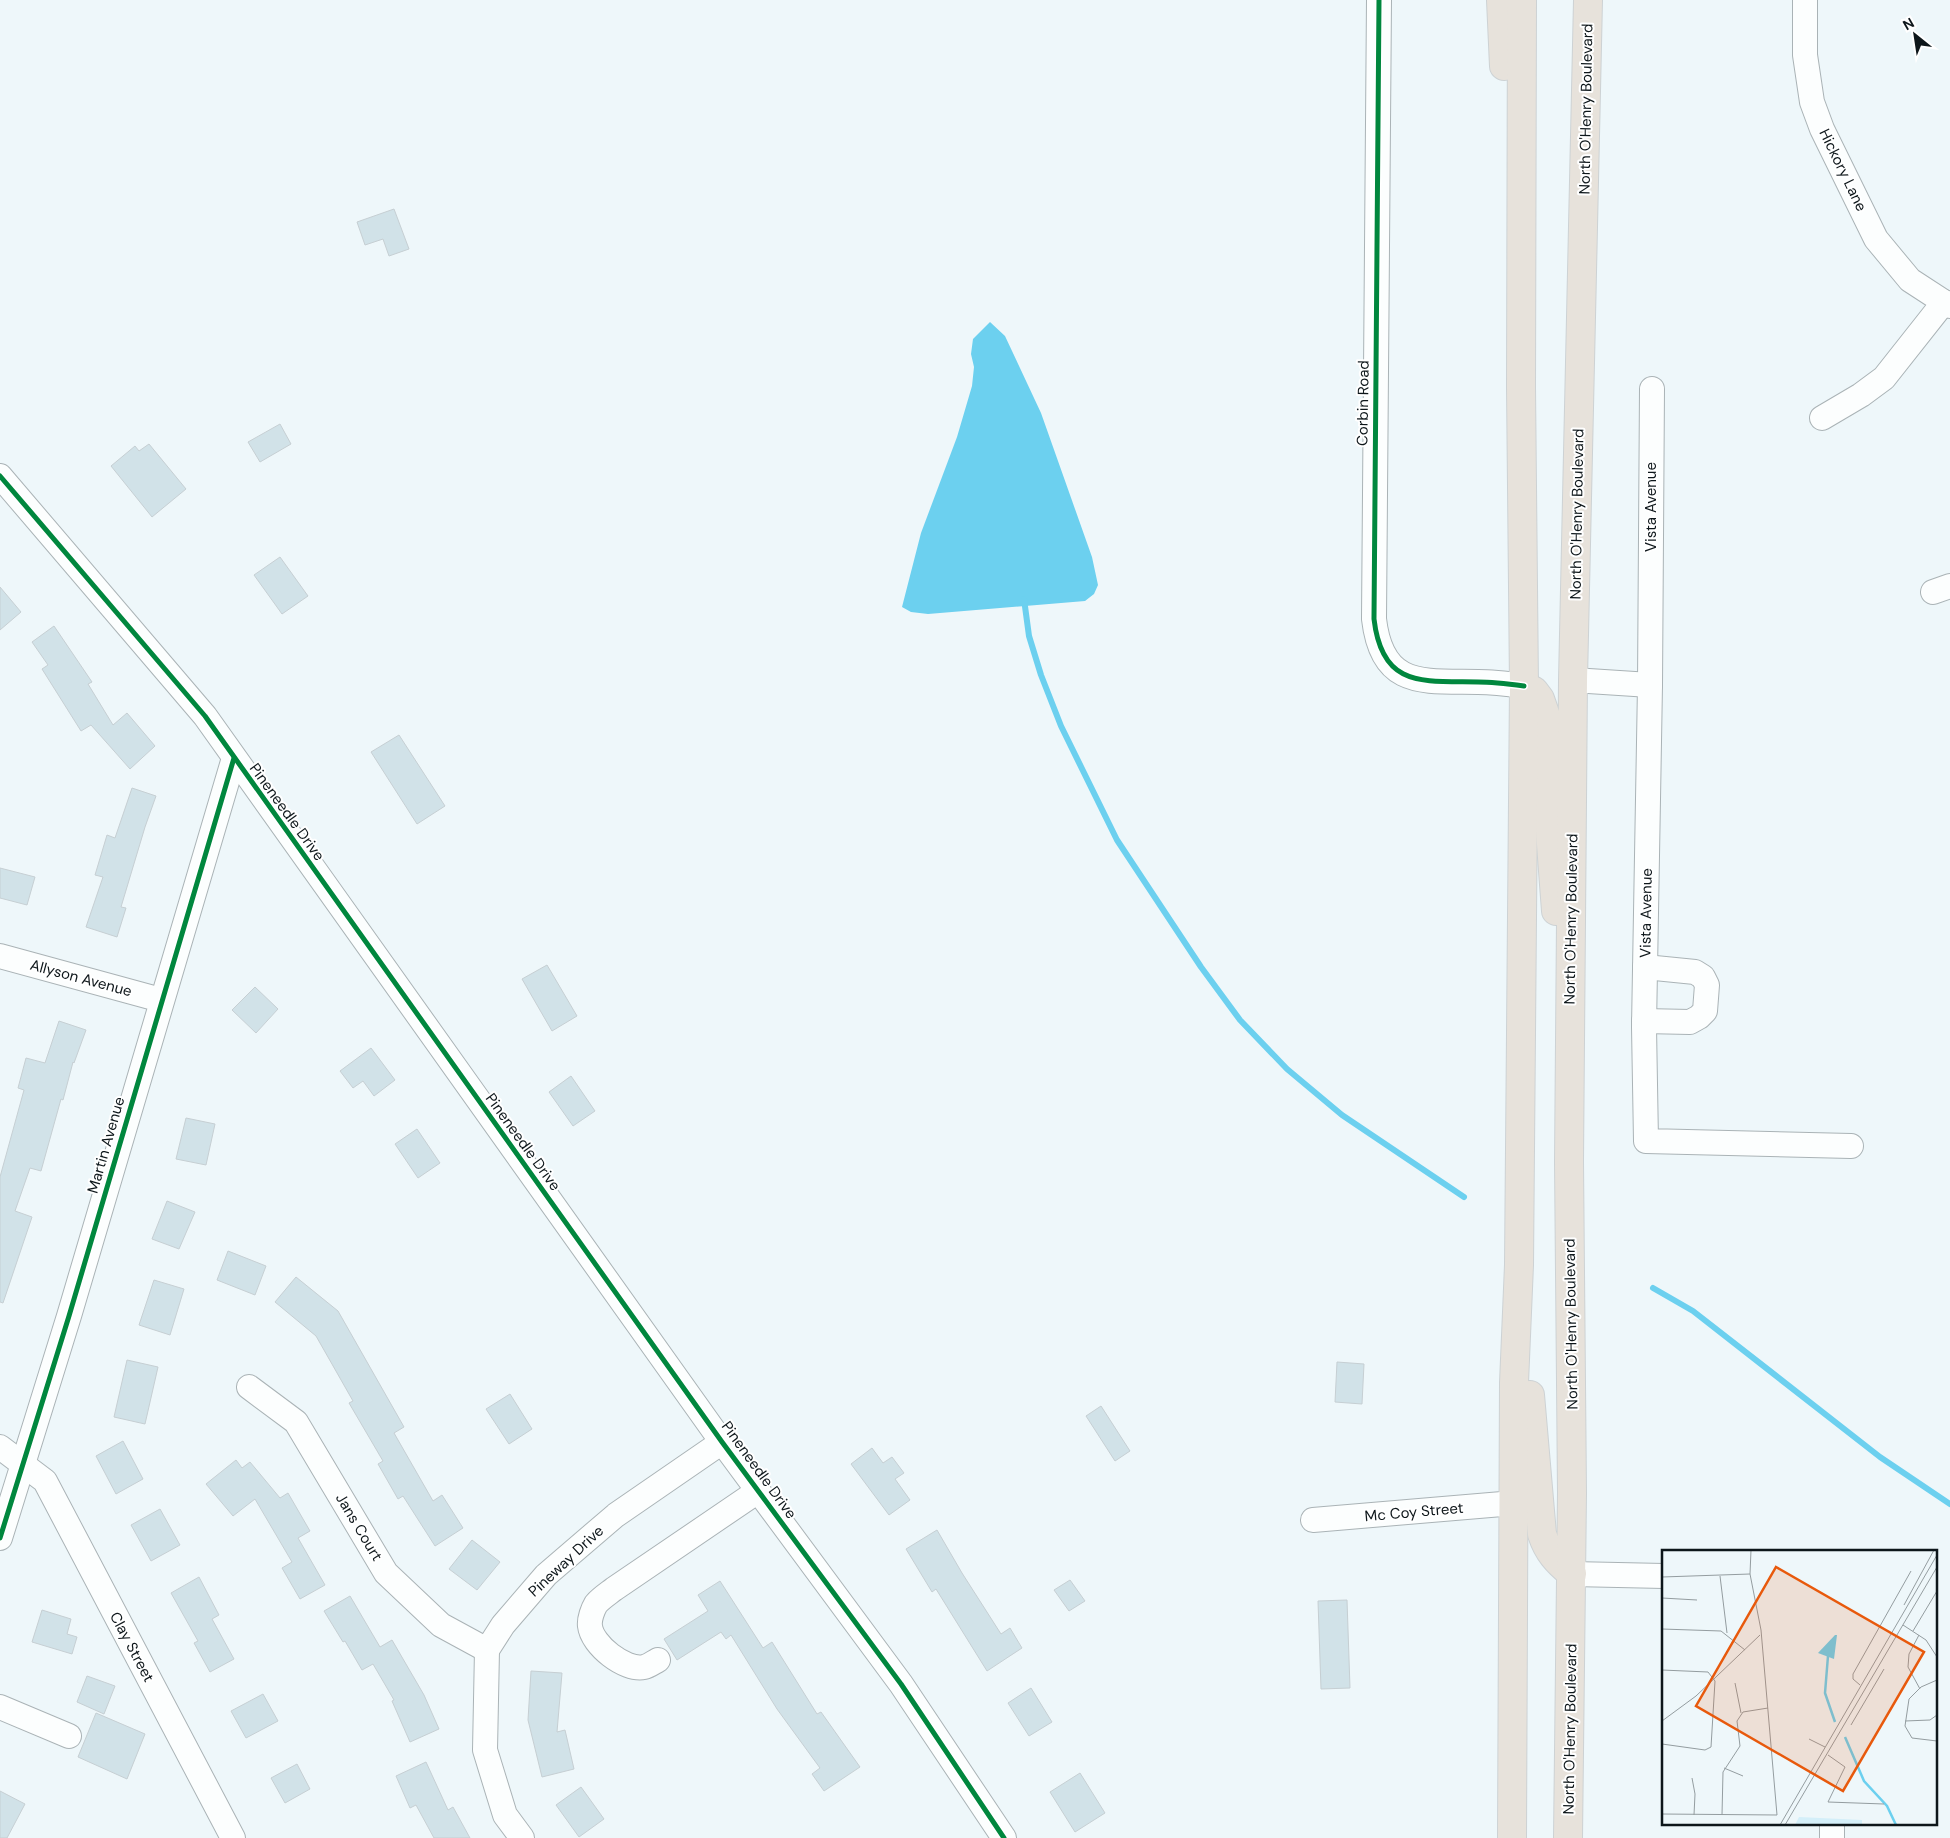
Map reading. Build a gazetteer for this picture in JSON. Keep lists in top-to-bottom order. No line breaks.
{"streets":{"highway":["North O'Henry Boulevard"],"street":["Hickory Lane","Corbin Road","Vista Avenue","Pineneedle Drive","Allyson Avenue","Martin Avenue","Mc Coy Street","Jans Court","Pineway Drive","Clay Street"]},"crossings":[["Pineneedle Drive","Martin Avenue"],["Pineneedle Drive","Pineway Drive"],["Allyson Avenue","Martin Avenue"],["Martin Avenue","Clay Street"],["Jans Court","Pineway Drive"]],"north":"top left"}
